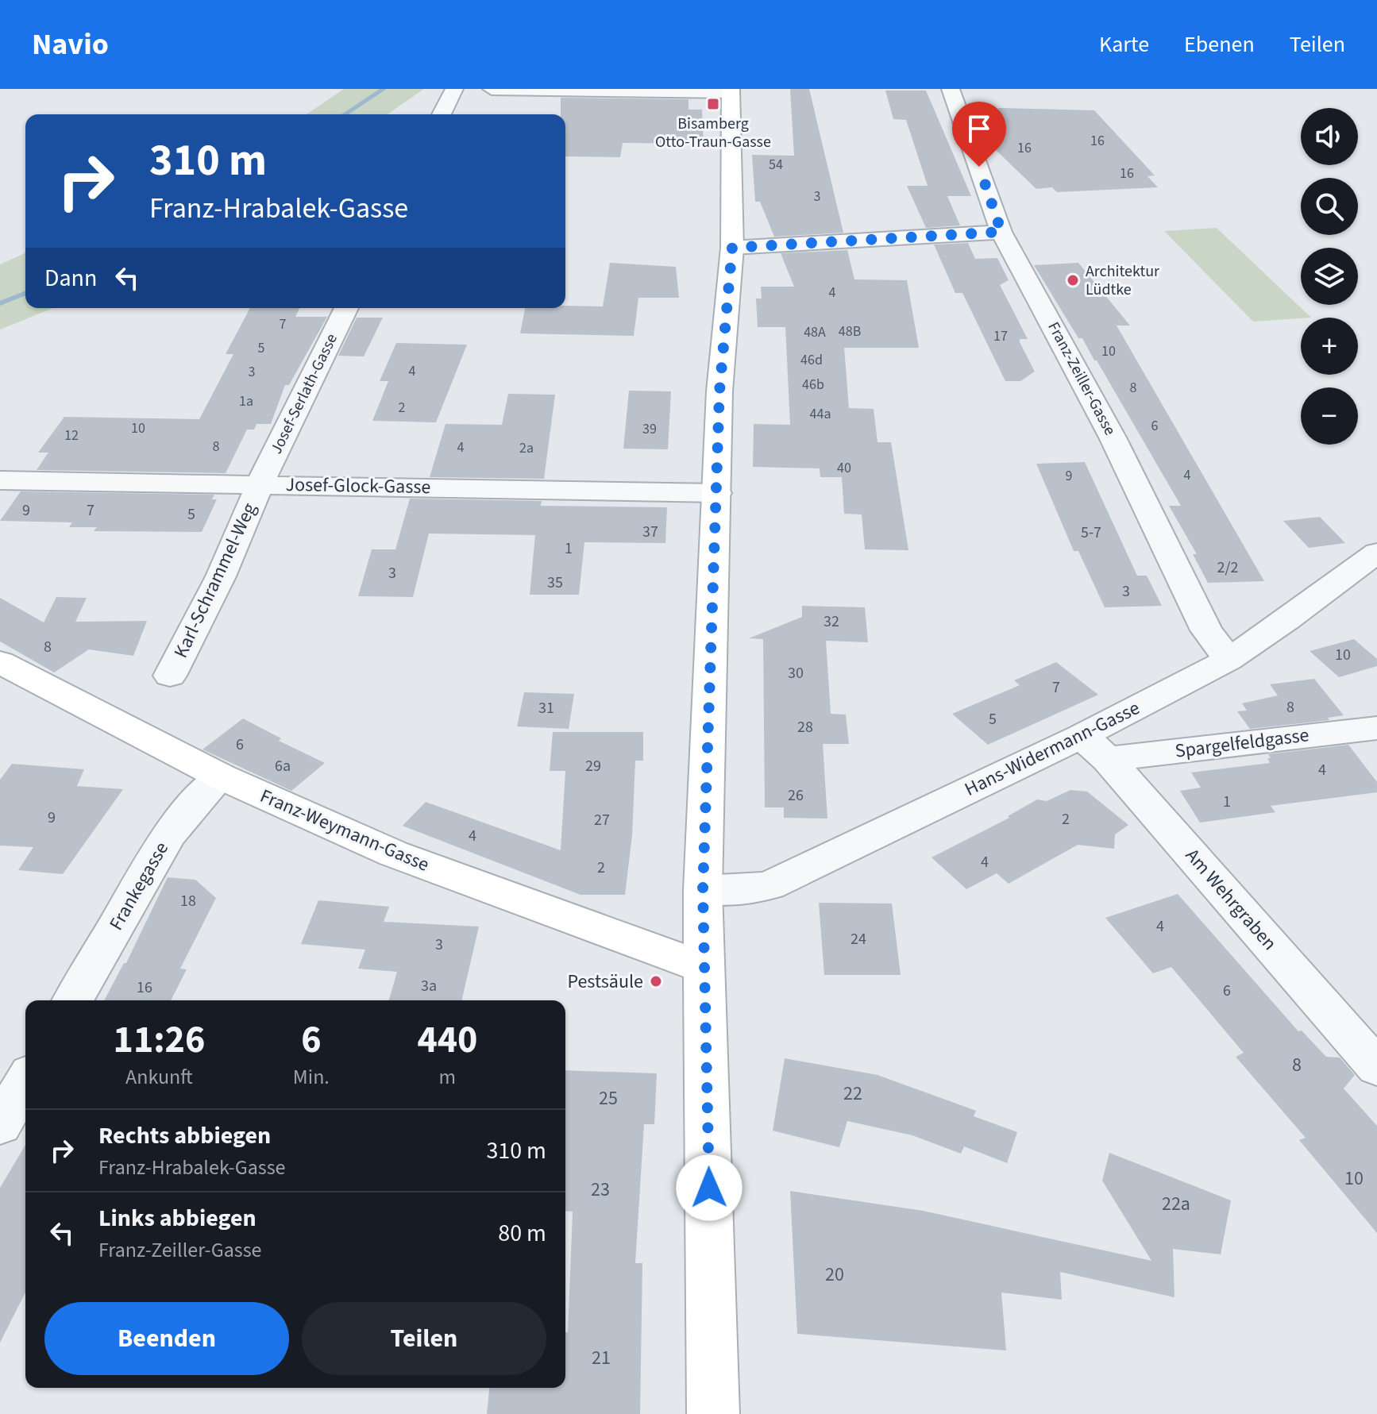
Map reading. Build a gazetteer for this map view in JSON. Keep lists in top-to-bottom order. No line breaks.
{"streets":{"street":["Franz-Zeiller-Gasse","Josef-Serlath-Gasse","Josef-Glock-Gasse","Karl-Schrammel-Weg","Spargelfeldgasse","Hans-Widermann-Gasse","Franz-Weymann-Gasse","Frankegasse","Am Wehrgraben"]},"crossings":[["Franz-Zeiller-Gasse","Hans-Widermann-Gasse"],["Josef-Serlath-Gasse","Josef-Glock-Gasse"],["Josef-Serlath-Gasse","Karl-Schrammel-Weg"],["Josef-Glock-Gasse","Karl-Schrammel-Weg"],["Spargelfeldgasse","Hans-Widermann-Gasse"],["Spargelfeldgasse","Am Wehrgraben"],["Hans-Widermann-Gasse","Am Wehrgraben"],["Franz-Weymann-Gasse","Frankegasse"]],"places":{"transit":["Bisamberg Otto-Traun-Gasse"],"other":["Architektur Lüdtke","Pestsäule"]},"house_numbers":["16","16","54","16","3","4","7","48B","48A","17","5","10","46d","4","3","46b","8","1a","2","44a","6","10","39","12","8","4","2a","40","4","9","9","7","5","37","5-7","1","2/2","3","35","3","32","8","10","30","7","8","31","5","28","6","6a","29","4","26","1","9","2","27","4","4","2","18","4","24","3","3a","16","6","8","22","25","10","23","22a","20","21"],"page":{"header":"Navio","nav":["Karte","Ebenen","Teilen"],"map_buttons":["+","−"],"turn":["310 m","Franz-Hrabalek-Gasse"],"then":"Dann","eta":["11:26","Ankunft","6","Min.","440","m"],"list":[{"name":"Rechts abbiegen","note":"Franz-Hrabalek-Gasse","value":"310 m"},{"name":"Links abbiegen","note":"Franz-Zeiller-Gasse","value":"80 m"}],"buttons":["Beenden","Teilen"]}}
